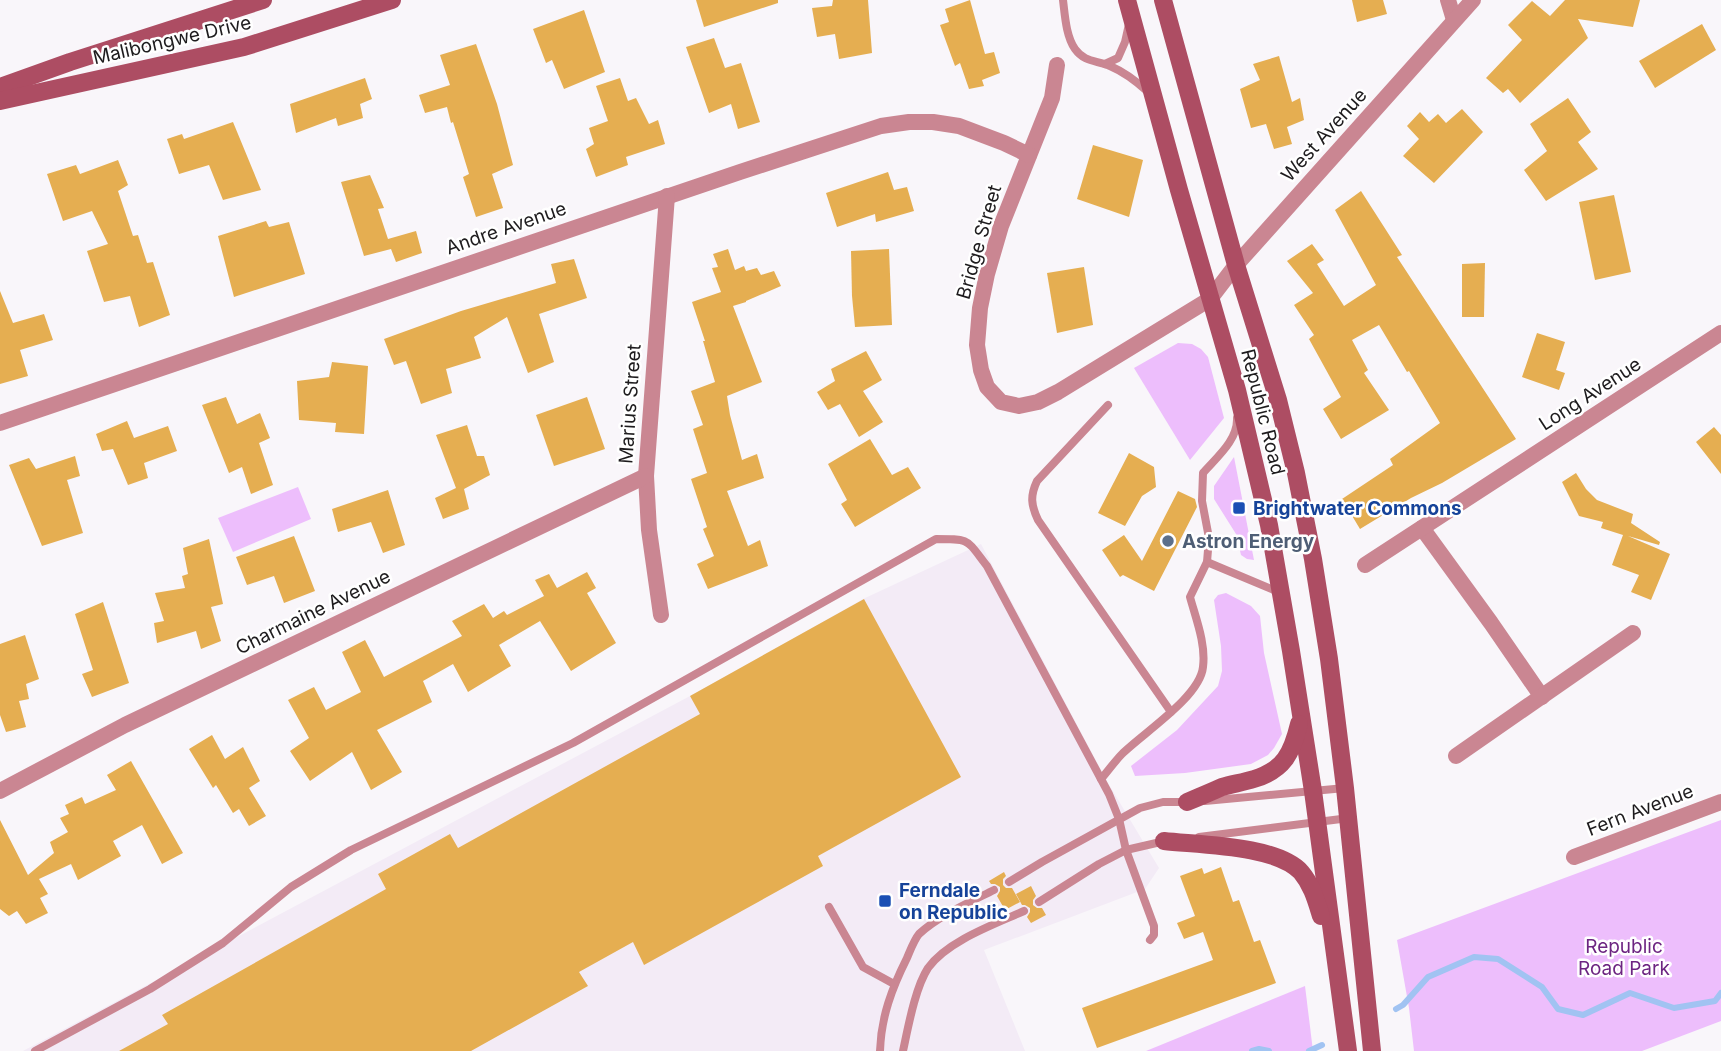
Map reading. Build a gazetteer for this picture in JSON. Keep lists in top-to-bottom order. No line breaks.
{"streets":{"main road":["Malibongwe Drive","Republic Road"],"street":["West Avenue","Andre Avenue","Bridge Street","Long Avenue","Marius Street","Charmaine Avenue","Fern Avenue"]},"crossings":[["West Avenue","Bridge Street"],["West Avenue","Republic Road"],["Andre Avenue","Bridge Street"],["Andre Avenue","Marius Street"],["Bridge Street","Republic Road"],["Marius Street","Charmaine Avenue"]],"parks":["Republic Road Park"],"places":{"transit":["Brightwater Commons","Ferndale on Republic"],"other":["Astron Energy"]}}
